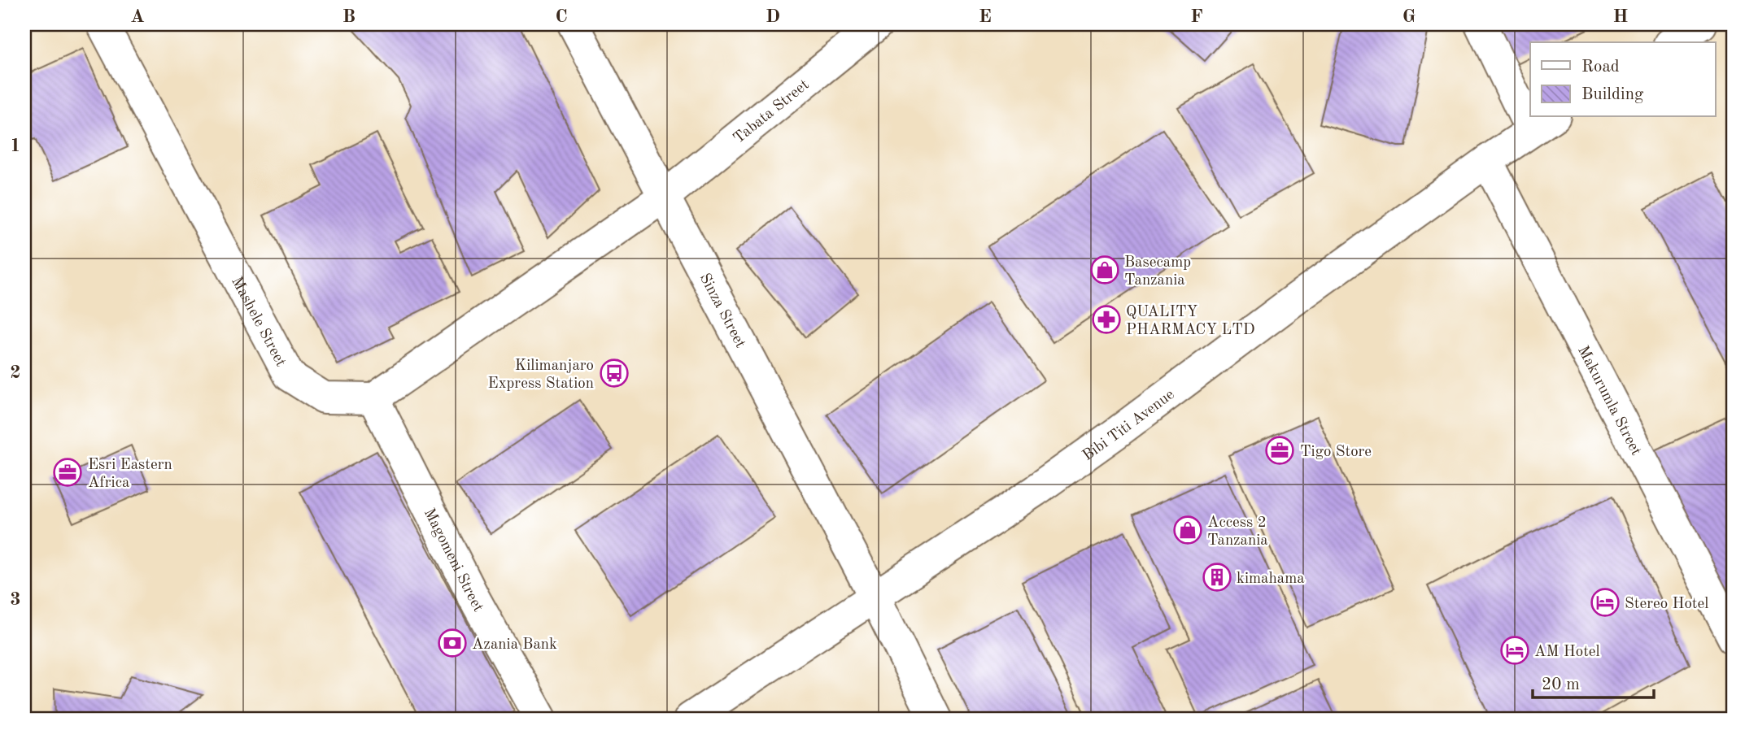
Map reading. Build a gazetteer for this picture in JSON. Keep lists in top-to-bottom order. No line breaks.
{"streets":{"street":["Tabata Street","Sinza Street","Mashele Street","Makurumla Street","Bibi Titi Avenue","Magomeni Street"]},"crossings":[["Tabata Street","Sinza Street"],["Sinza Street","Bibi Titi Avenue"],["Mashele Street","Magomeni Street"],["Makurumla Street","Bibi Titi Avenue"]],"places":{"shop":["Basecamp Tanzania","Access 2 Tanzania"],"pharmacy":["QUALITY PHARMACY LTD"],"bus stop":["Kilimanjaro Express Station"],"office":["Tigo Store","Esri Eastern Africa"],"building":["kimahama"],"hotel":["Stereo Hotel","AM Hotel"],"bank":["Azania Bank"]},"legend":["Road","Building"],"scale_bar":"20 m","grid":{"columns":["A","B","C","D","E","F","G","H"],"rows":["1","2","3"]}}
